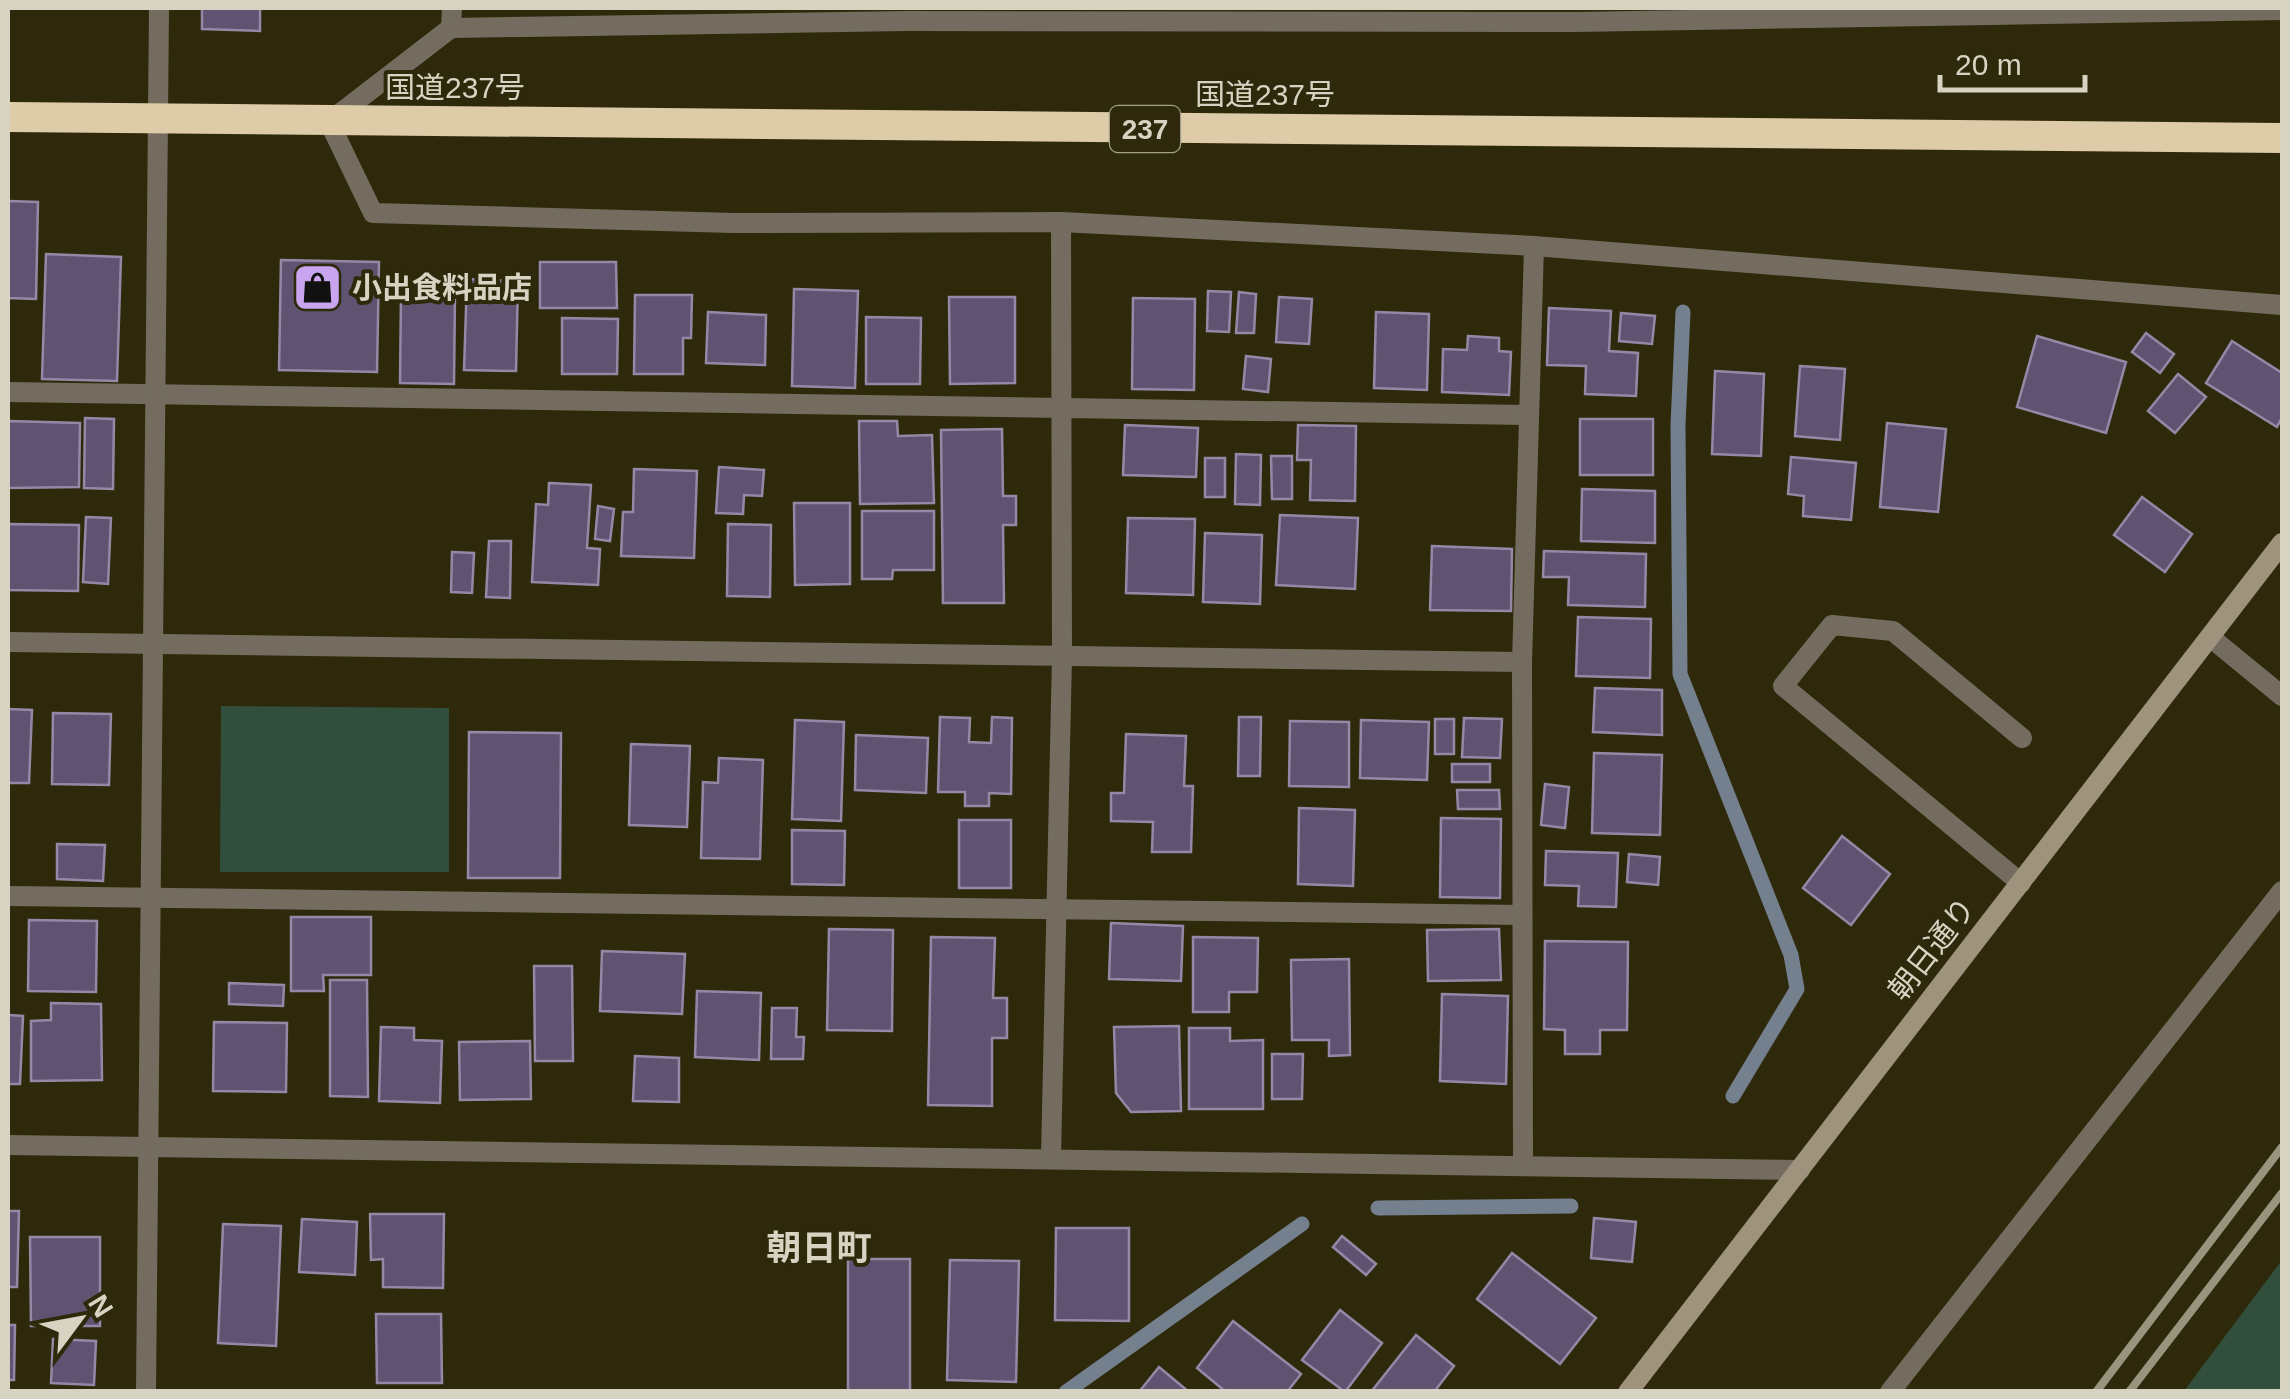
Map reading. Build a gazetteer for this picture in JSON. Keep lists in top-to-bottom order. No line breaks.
{"streets":{"highway":["国道237号","237"],"street":["朝日通り"]},"districts":["朝日町"],"places":{"shop":["小出食料品店"]},"scale_bar":"20 m","north":"top right"}
